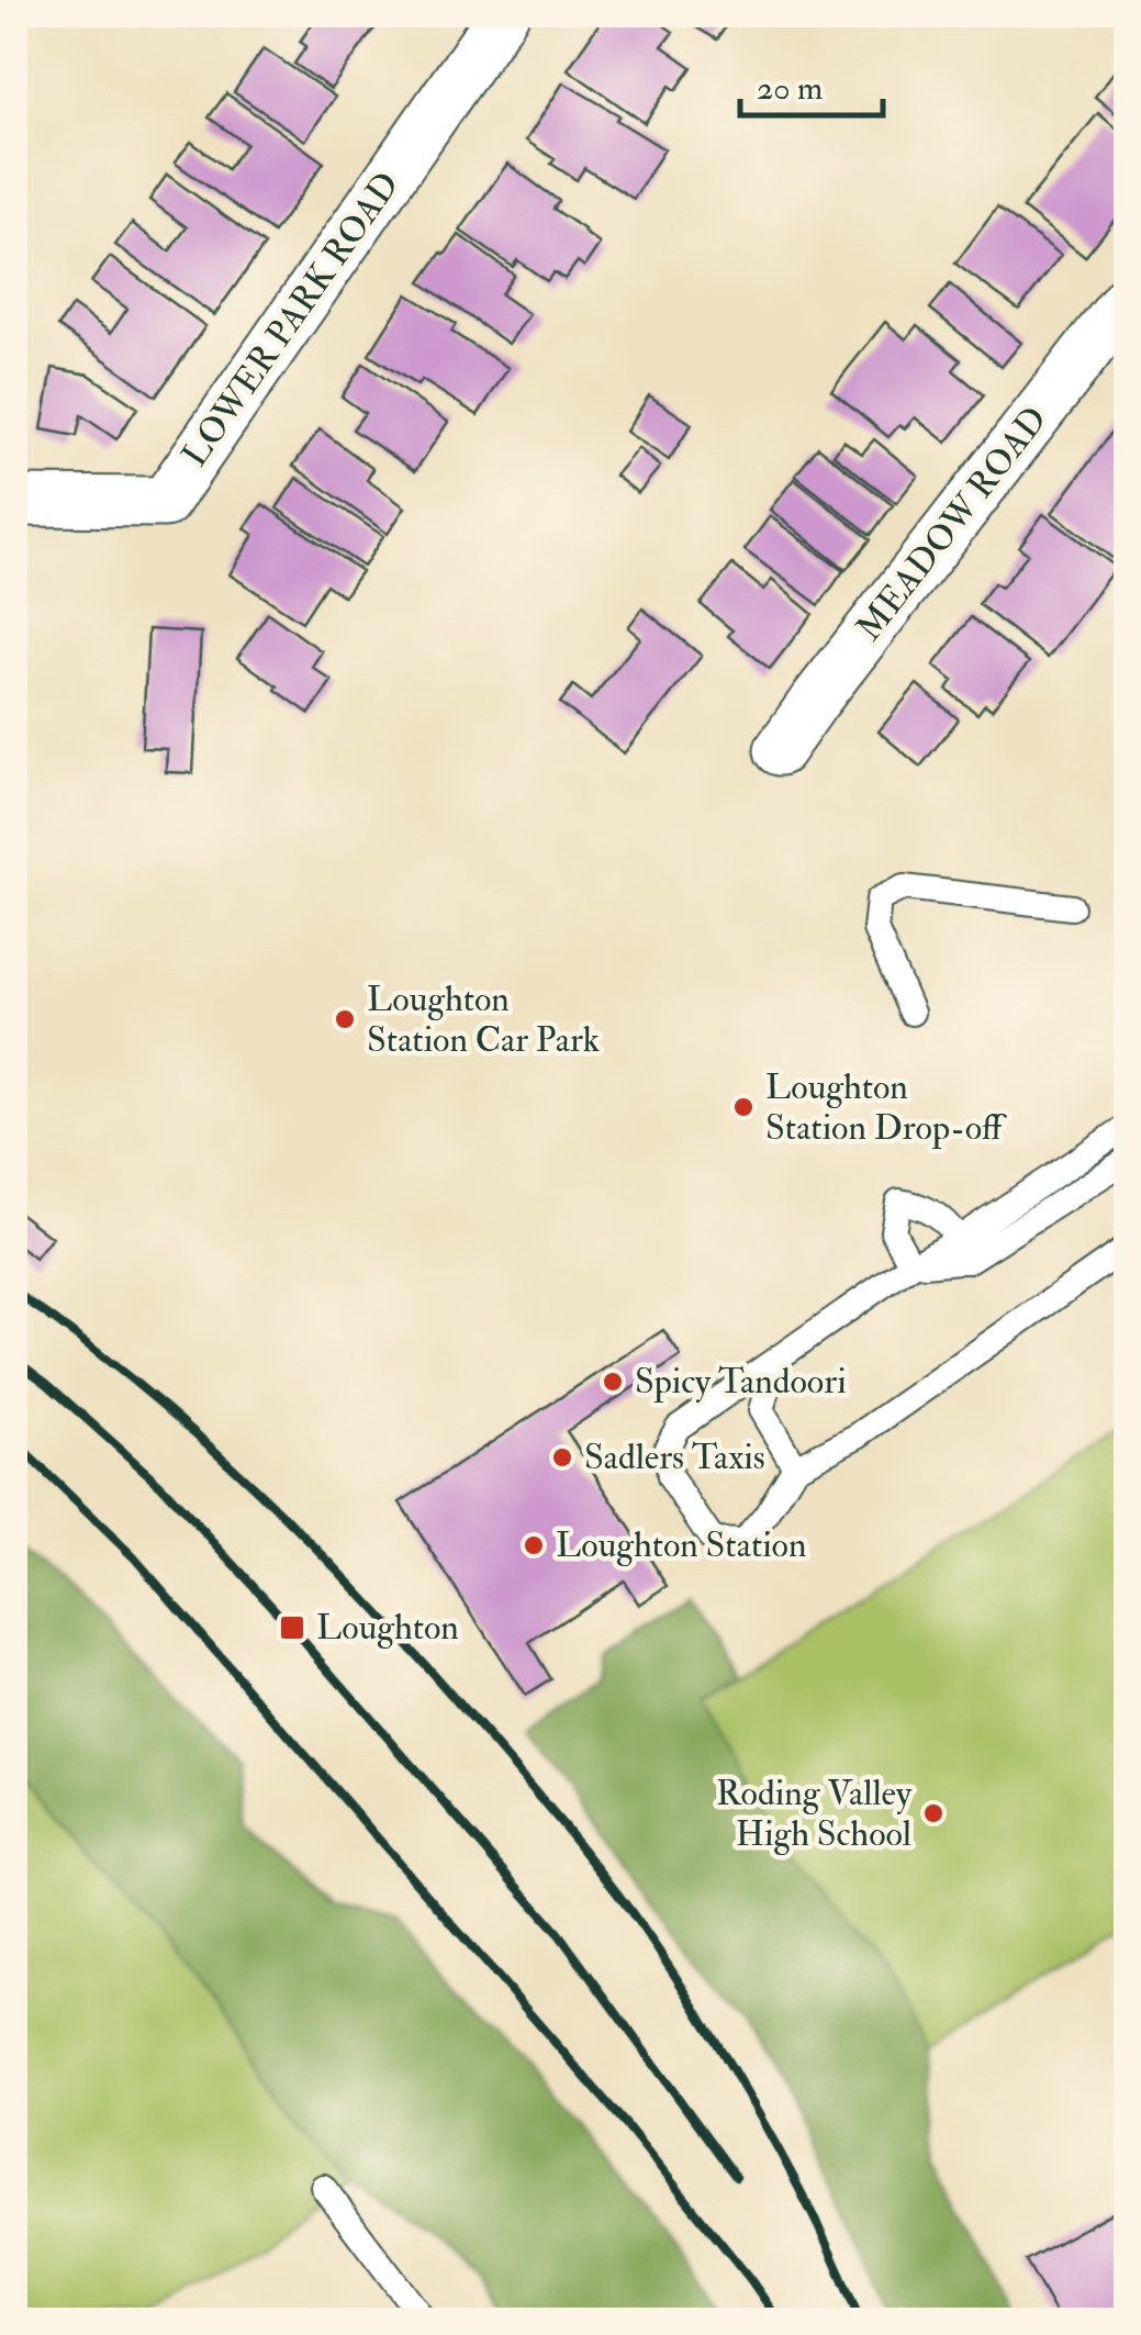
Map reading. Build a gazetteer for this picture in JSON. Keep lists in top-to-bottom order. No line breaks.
{"streets":{"street":["LOWER PARK ROAD","MEADOW ROAD"]},"places":{"other":["Loughton Station Car Park","Loughton Station Drop-off","Spicy Tandoori","Sadlers Taxis","Loughton Station","Roding Valley High School"],"transit":["Loughton"]},"scale_bar":"20 m"}
